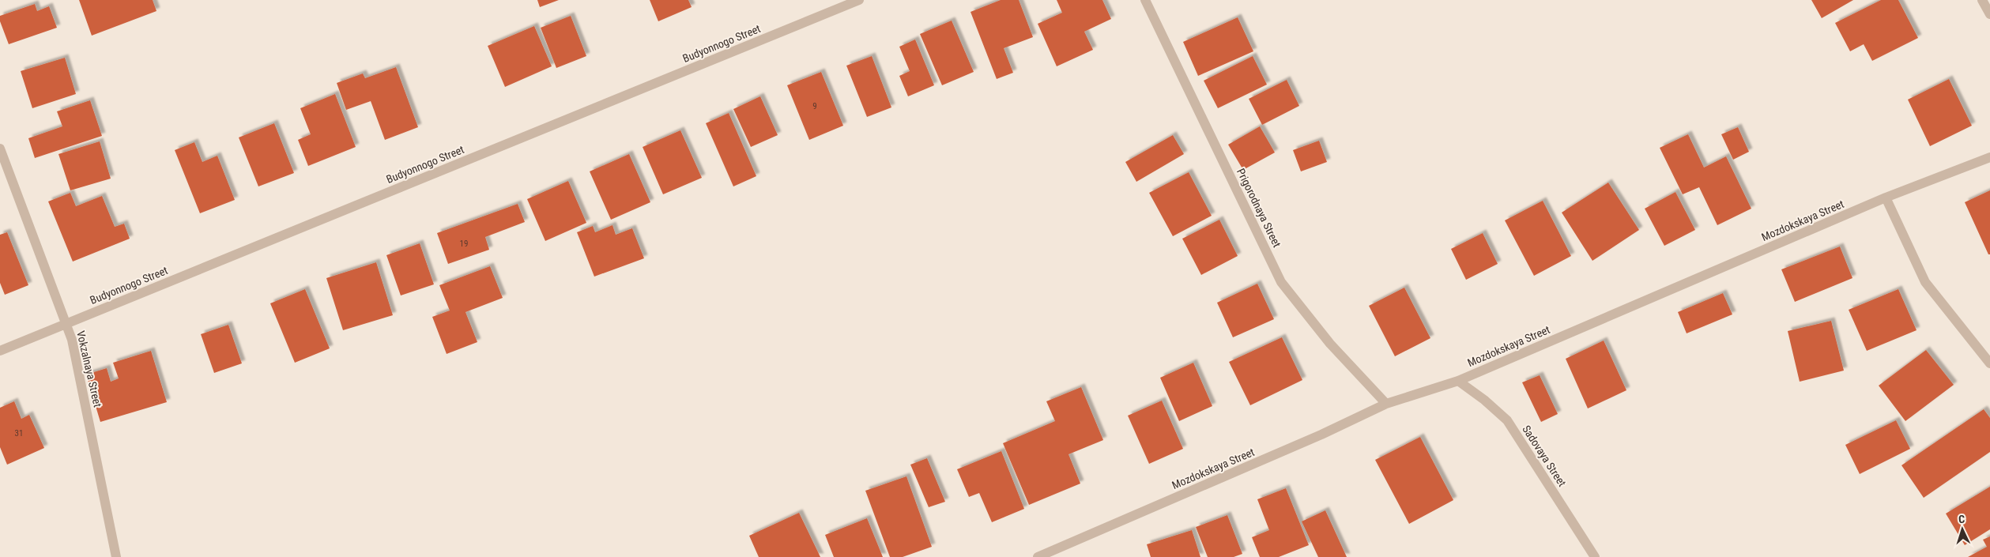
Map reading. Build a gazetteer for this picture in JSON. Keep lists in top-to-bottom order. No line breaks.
{"streets":{"street":["Budyonnogo Street","Prigorodnaya Street","Mozdokskaya Street","Vokzalnaya Street","Sadovaya Street"]},"crossings":[["Budyonnogo Street","Vokzalnaya Street"],["Prigorodnaya Street","Mozdokskaya Street"],["Mozdokskaya Street","Sadovaya Street"]],"house_numbers":["9","19","31"],"north":"top"}
